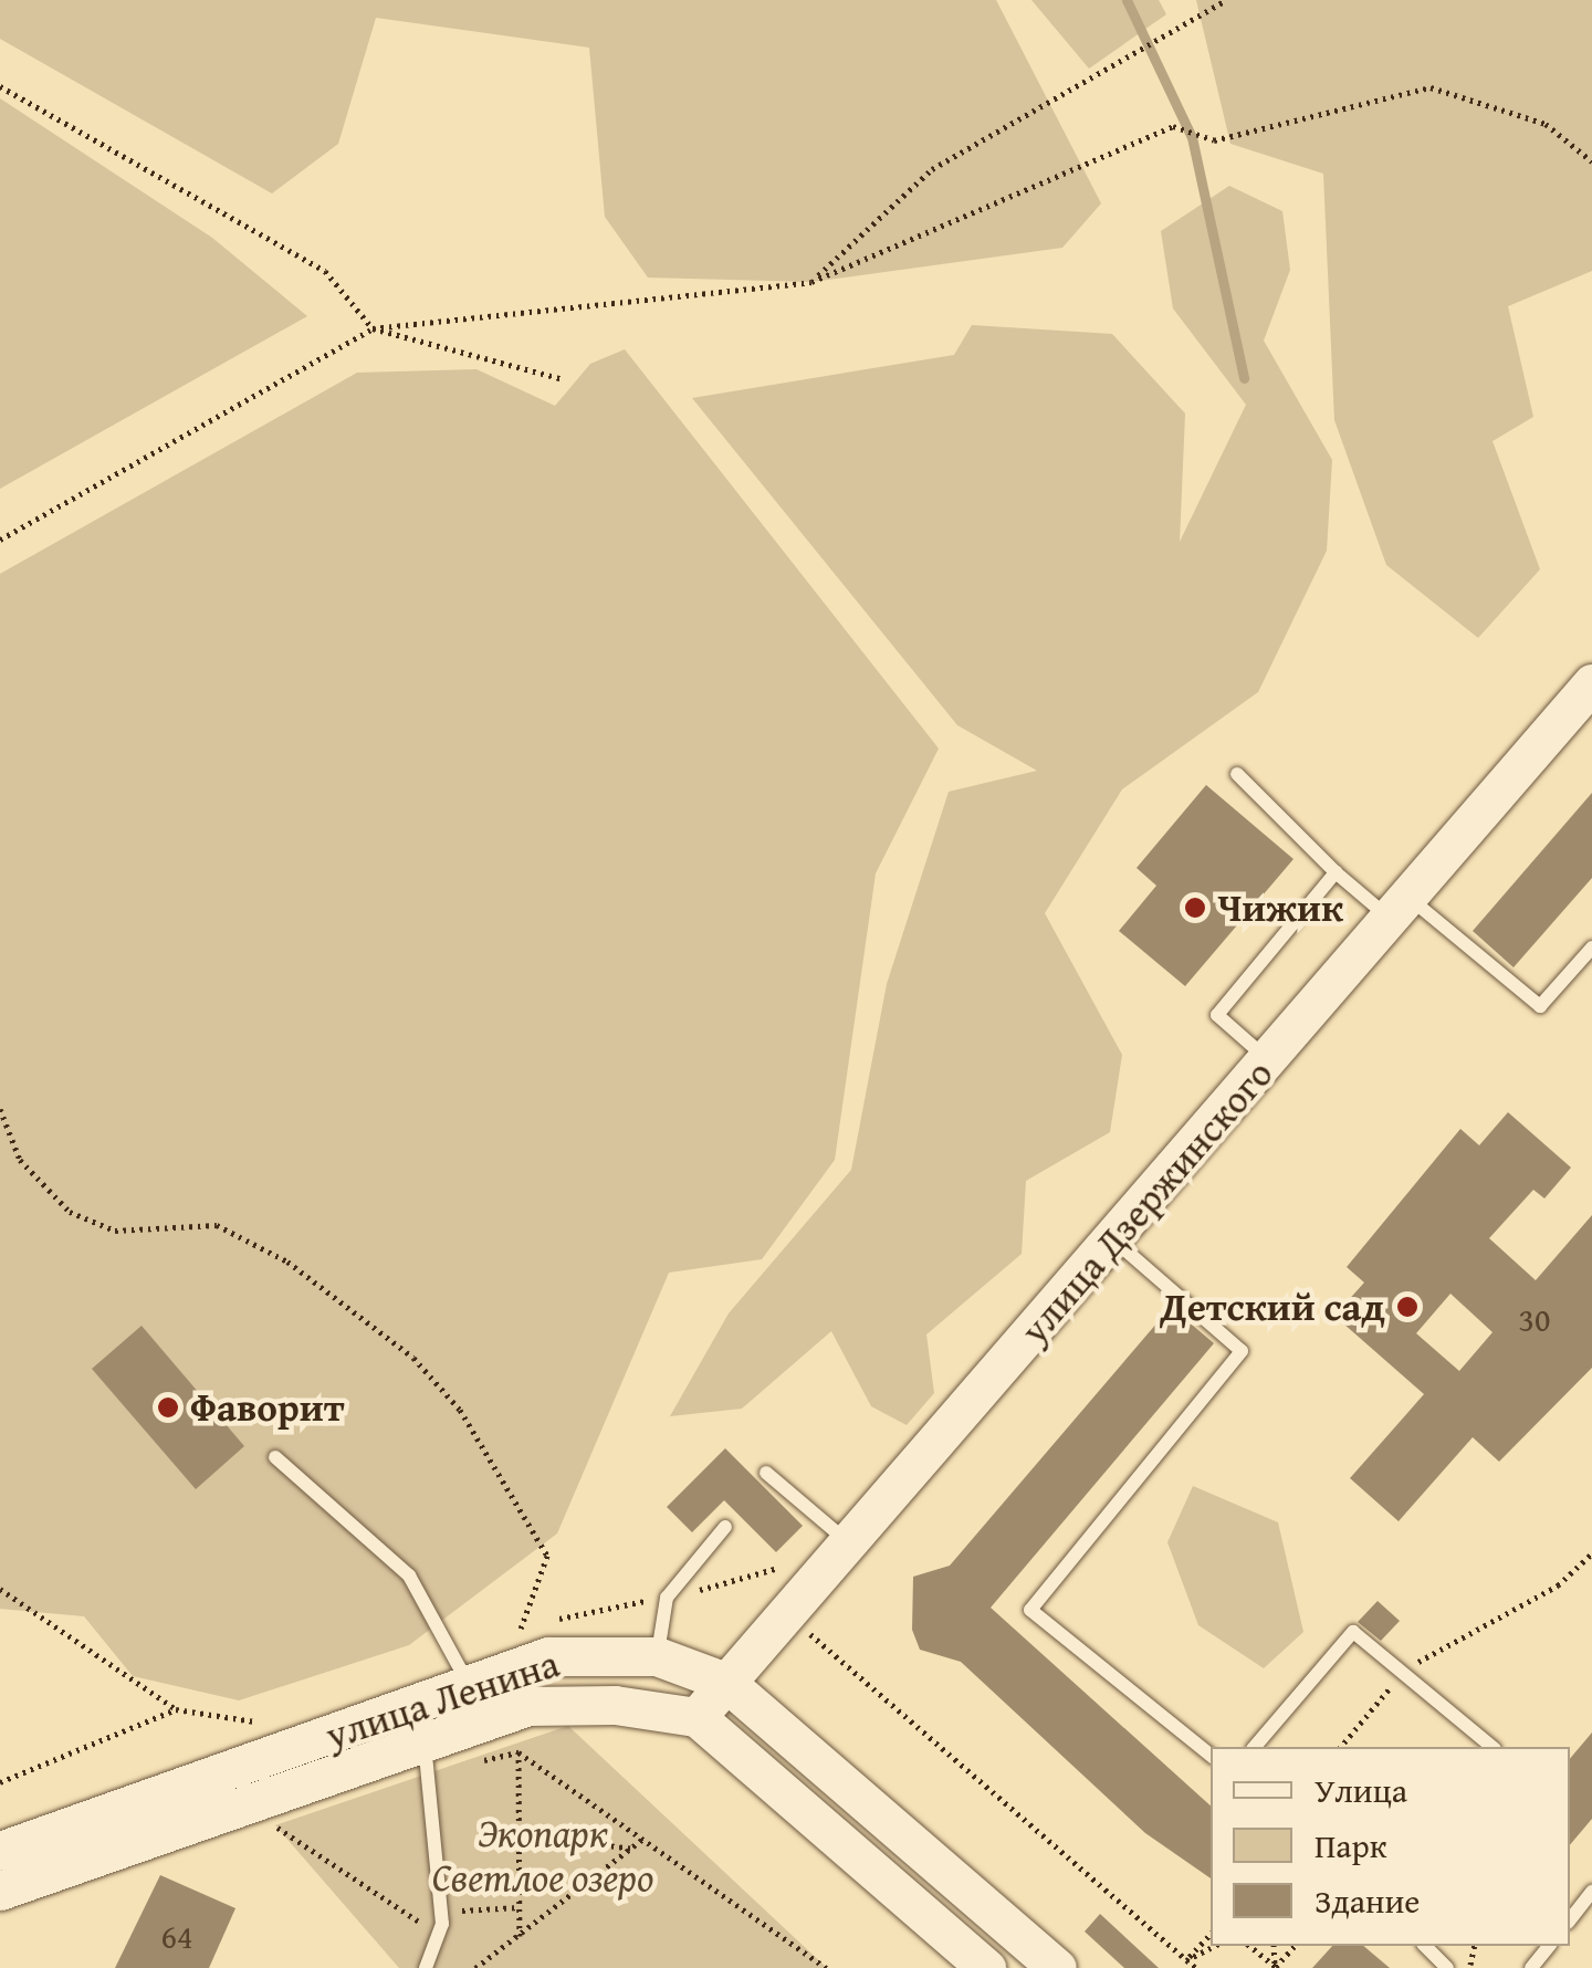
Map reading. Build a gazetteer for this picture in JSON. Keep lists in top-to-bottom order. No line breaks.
{"streets":{"main road":["улица Дзержинского","улица Ленина"]},"crossings":[["улица Дзержинского","улица Ленина"]],"parks":["Экопарк Светлое озеро"],"places":["Чижик","Детский сад","Фаворит"],"house_numbers":["30","64"],"legend":["Улица","Парк","Здание"]}
